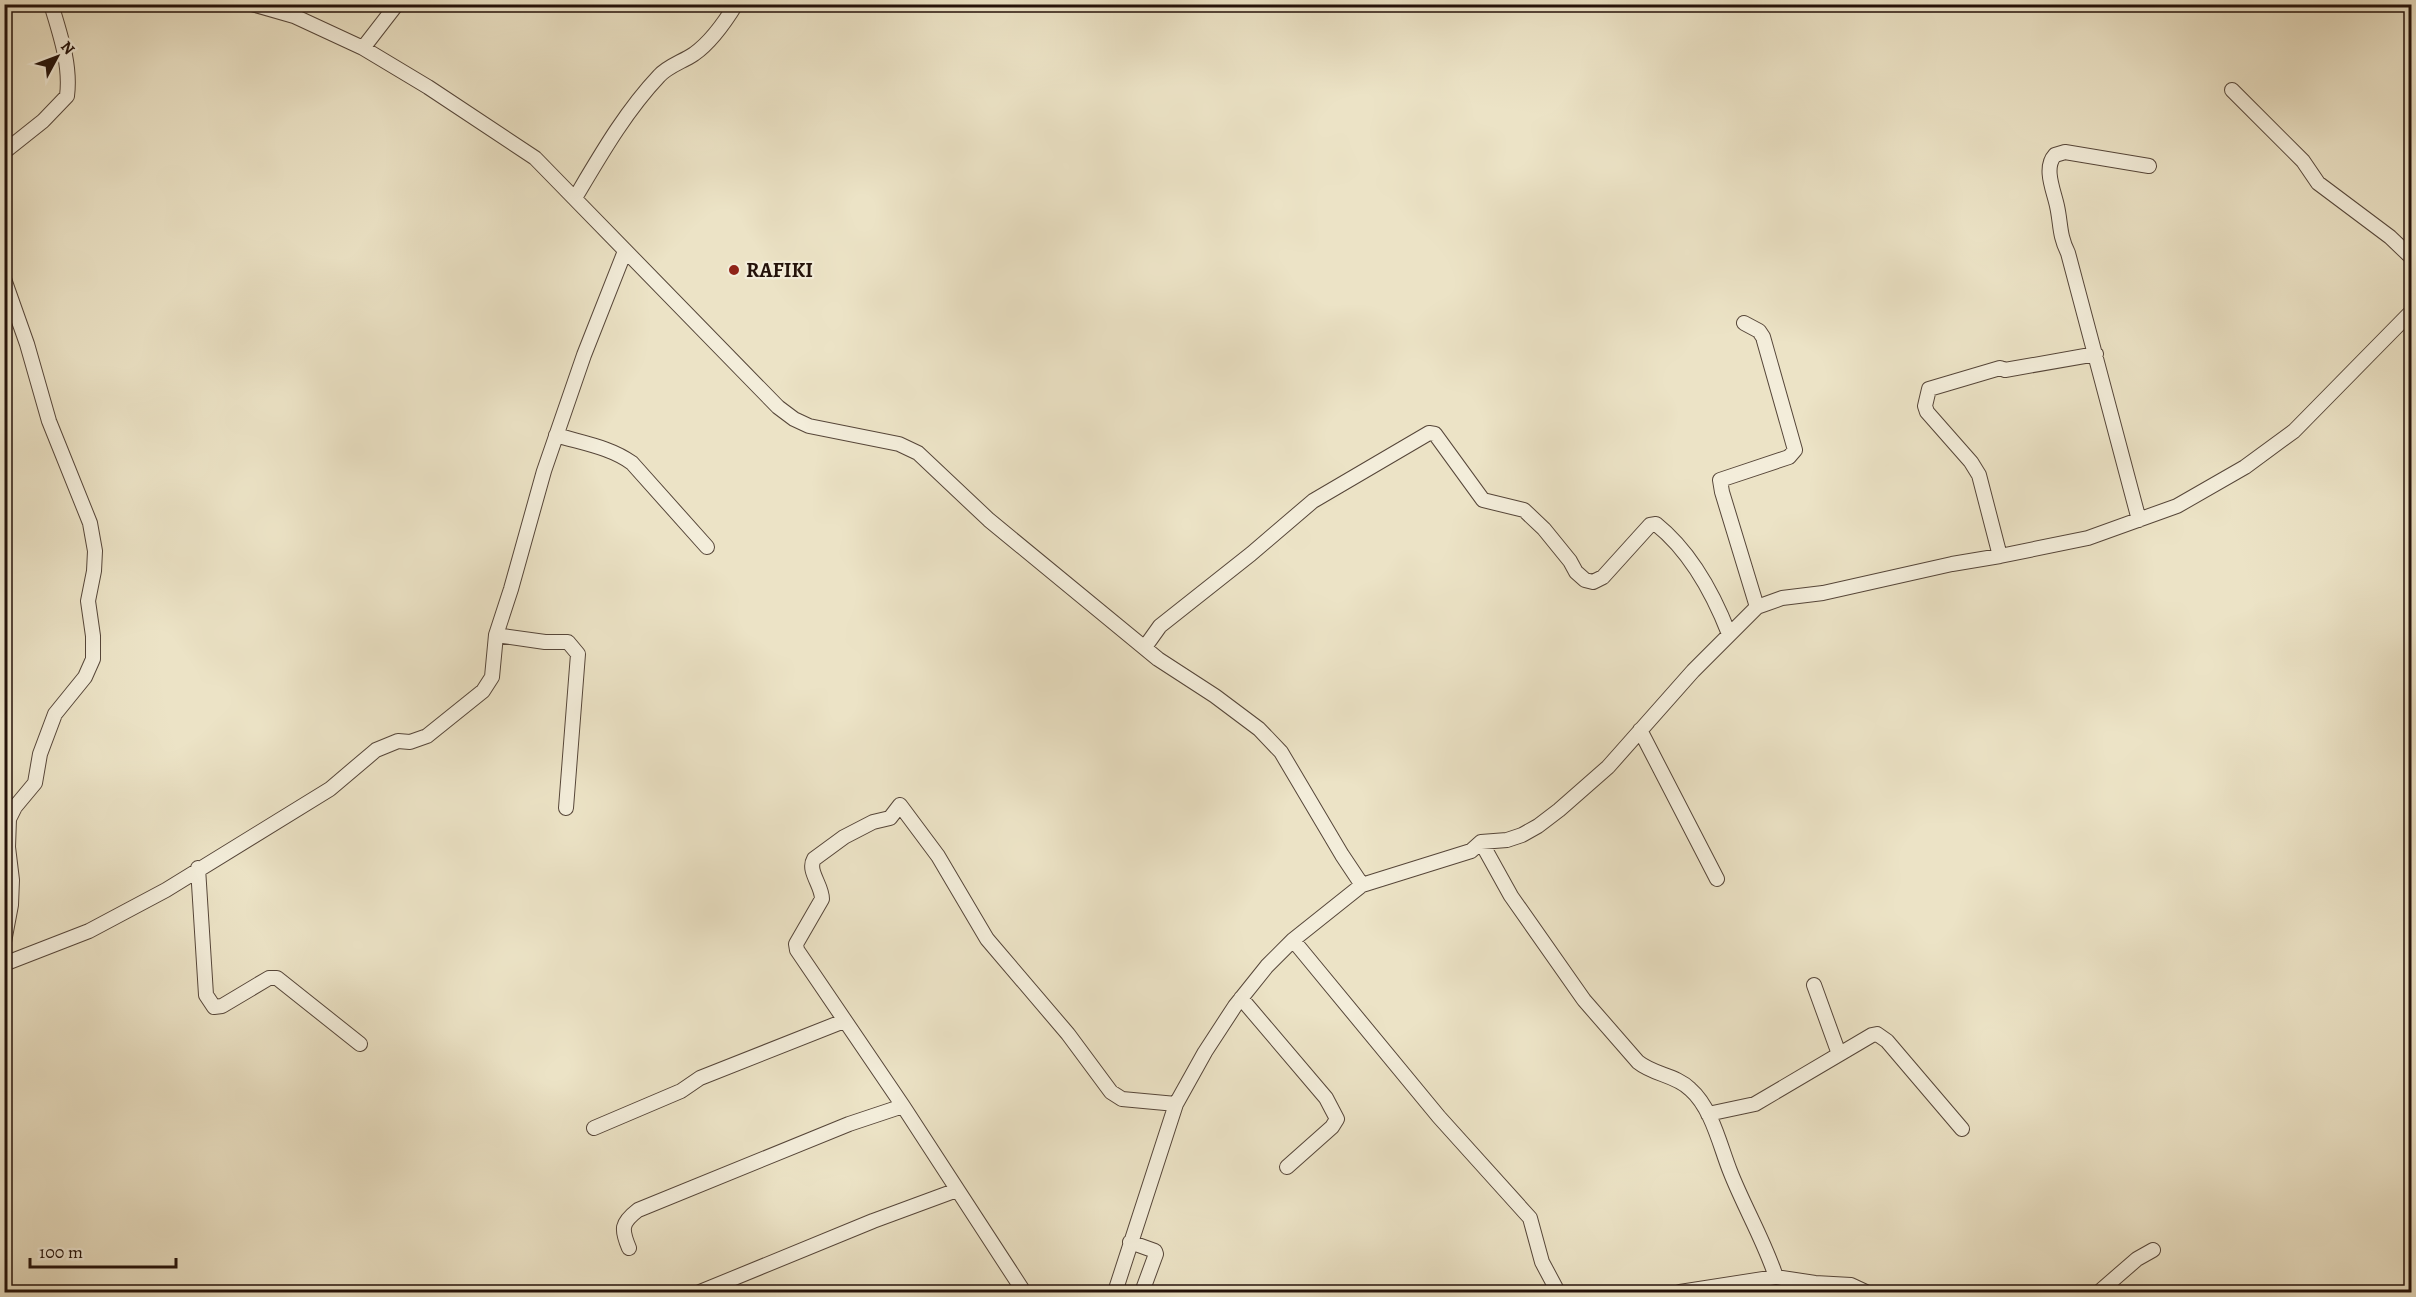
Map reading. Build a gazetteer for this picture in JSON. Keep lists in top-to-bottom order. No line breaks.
{"places":["RAFIKI"],"scale_bar":"100 m","north":"top right"}
